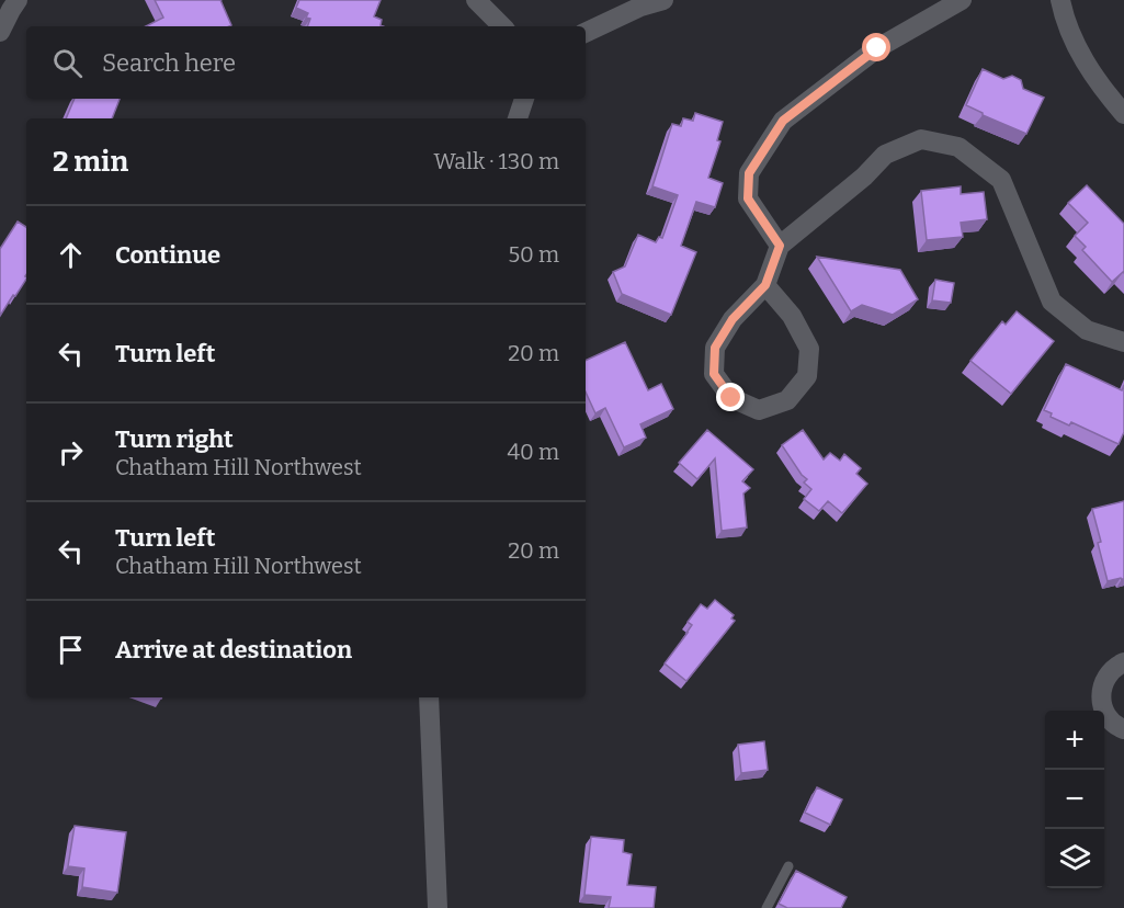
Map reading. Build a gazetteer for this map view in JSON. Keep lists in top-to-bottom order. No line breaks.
{"page":{"search":"Search here","heading":["2 min","Walk · 130 m"],"list":[["Continue","50 m"],["Turn left","20 m"],["Turn right","Chatham Hill Northwest","40 m"],["Turn left","Chatham Hill Northwest","20 m"],"Arrive at destination"],"map_buttons":["+","−"]}}
